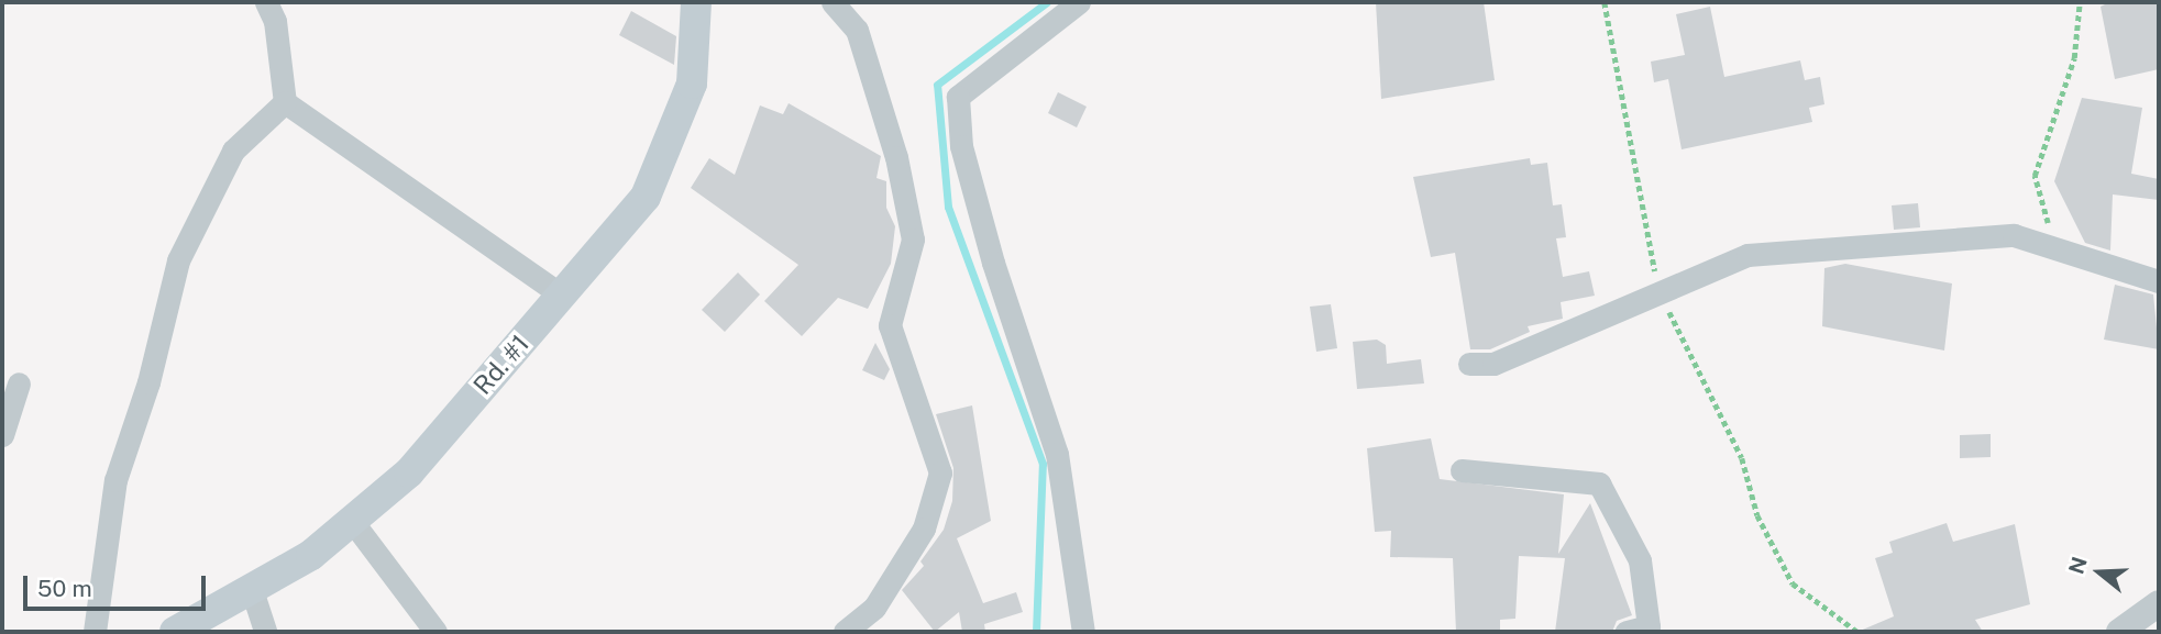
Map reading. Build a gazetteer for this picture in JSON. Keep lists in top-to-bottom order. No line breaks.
{"streets":{"main road":["Rd. #1"]},"scale_bar":"50 m","north":"left"}
